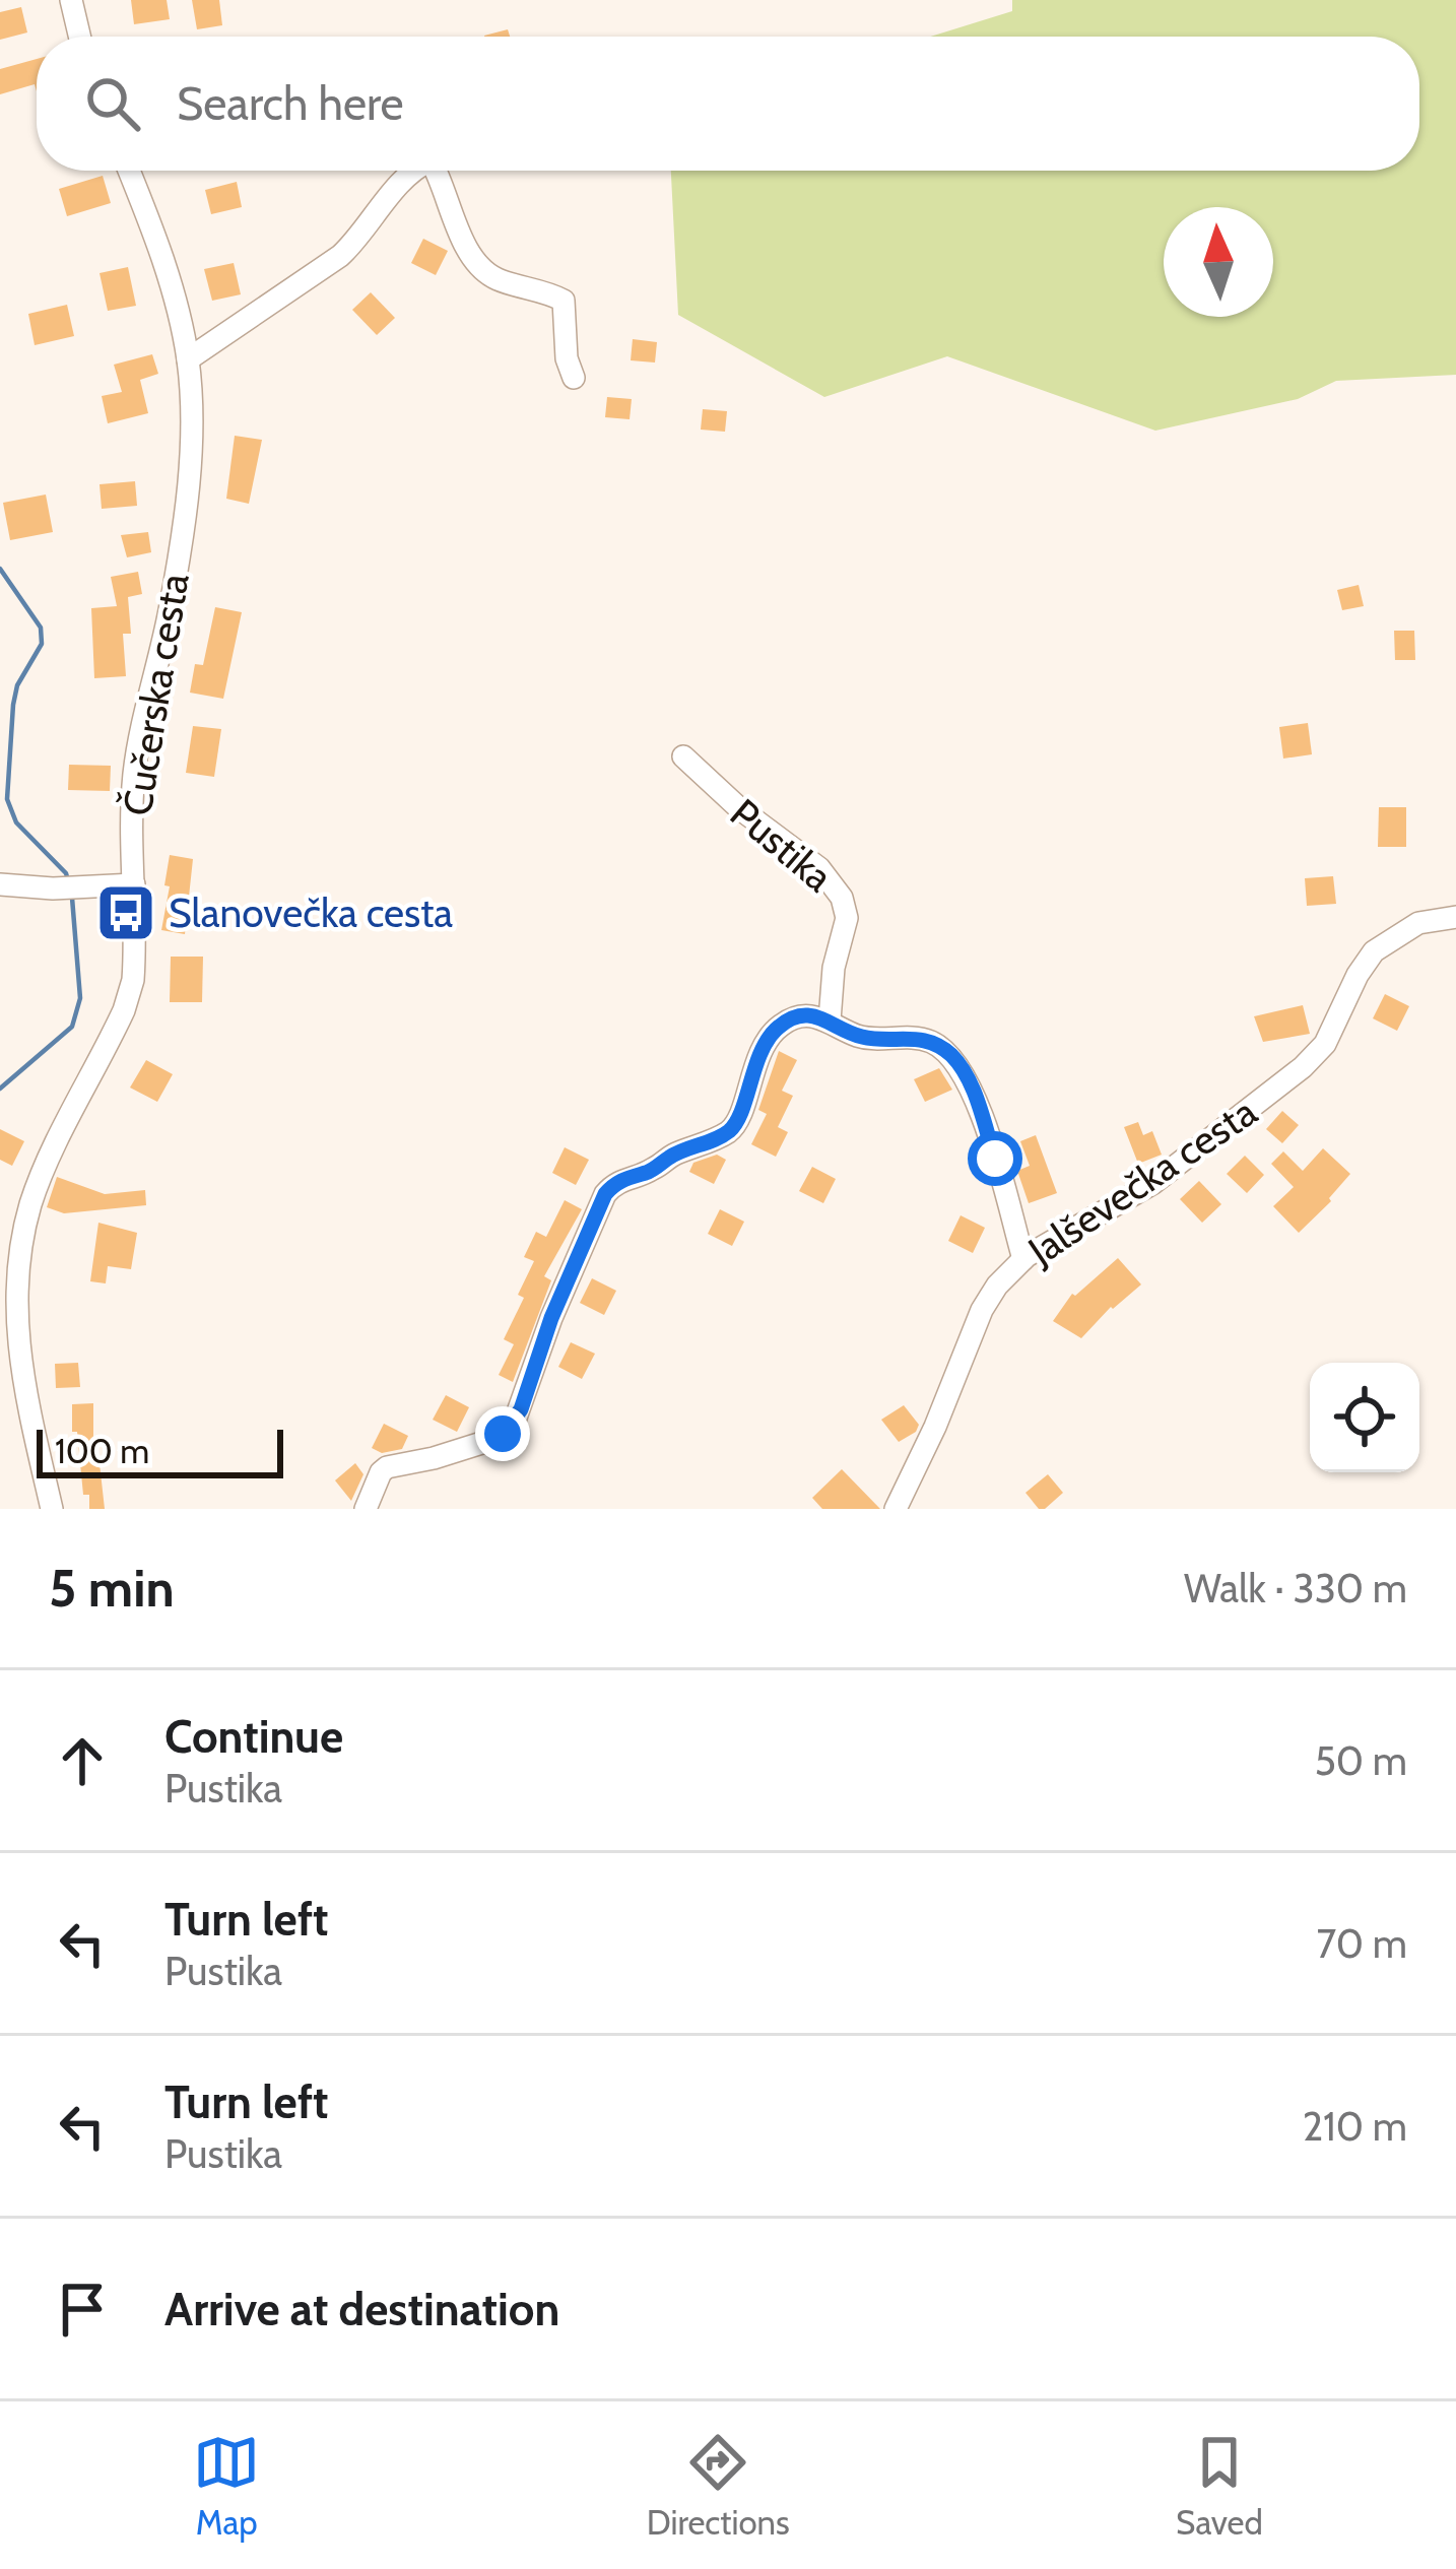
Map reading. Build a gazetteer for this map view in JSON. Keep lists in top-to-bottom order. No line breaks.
{"streets":{"street":["Čučerska cesta","Pustika","Jalševečka cesta"]},"places":{"bus stop":["Slanovečka cesta"]},"scale_bar":"100 m","north":"top","page":{"search":"Search here","scale":"100 m","heading":["5 min","Walk · 330 m"],"list":[["Continue","Pustika","50 m"],["Turn left","Pustika","70 m"],["Turn left","Pustika","210 m"],"Arrive at destination"],"nav":["Map","Directions","Saved"]}}
